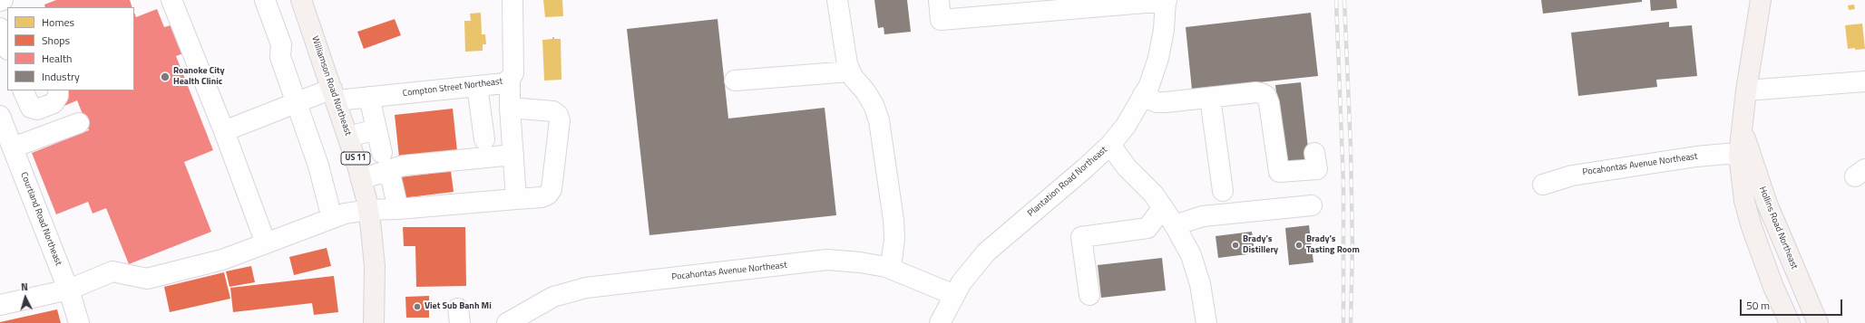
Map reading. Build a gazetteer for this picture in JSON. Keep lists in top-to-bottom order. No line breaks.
{"streets":{"main road":["Williamson Road Northeast","US 11","Hollins Road Northeast"],"street":["Compton Street Northeast","Pocahontas Avenue Northeast","Plantation Road Northeast","Courtland Road Northeast"]},"crossings":[["Williamson Road Northeast","Compton Street Northeast"],["Pocahontas Avenue Northeast","Plantation Road Northeast"],["Pocahontas Avenue Northeast","Hollins Road Northeast"]],"places":["Roanoke City Health Clinic","Brady's Distillery","Brady's Tasting Room","Viet Sub Banh Mi"],"legend":["Homes","Shops","Health","Industry"],"scale_bar":"50 m","north":"top"}
